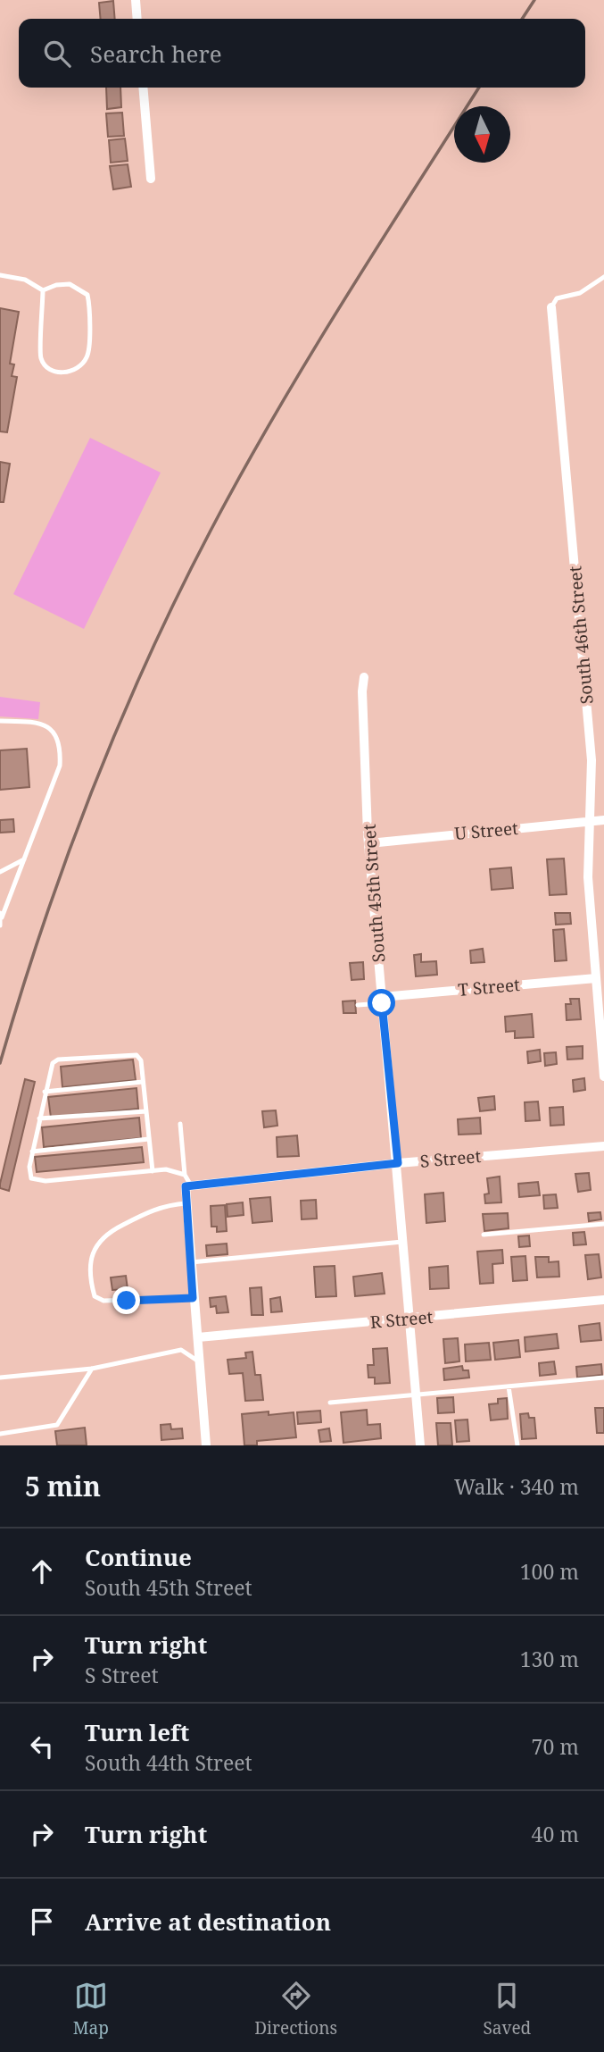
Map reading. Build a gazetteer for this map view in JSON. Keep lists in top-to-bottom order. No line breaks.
{"streets":{"street":["South 46th Street","U Street","South 45th Street","T Street","S Street","R Street"]},"crossings":[["South 46th Street","U Street"],["South 46th Street","T Street"],["U Street","South 45th Street"],["South 45th Street","T Street"],["South 45th Street","S Street"],["South 45th Street","R Street"]],"north":"bottom","page":{"search":"Search here","heading":["5 min","Walk · 340 m"],"list":[["Continue","South 45th Street","100 m"],["Turn right","S Street","130 m"],["Turn left","South 44th Street","70 m"],["Turn right","40 m"],"Arrive at destination"],"nav":["Map","Directions","Saved"]}}
